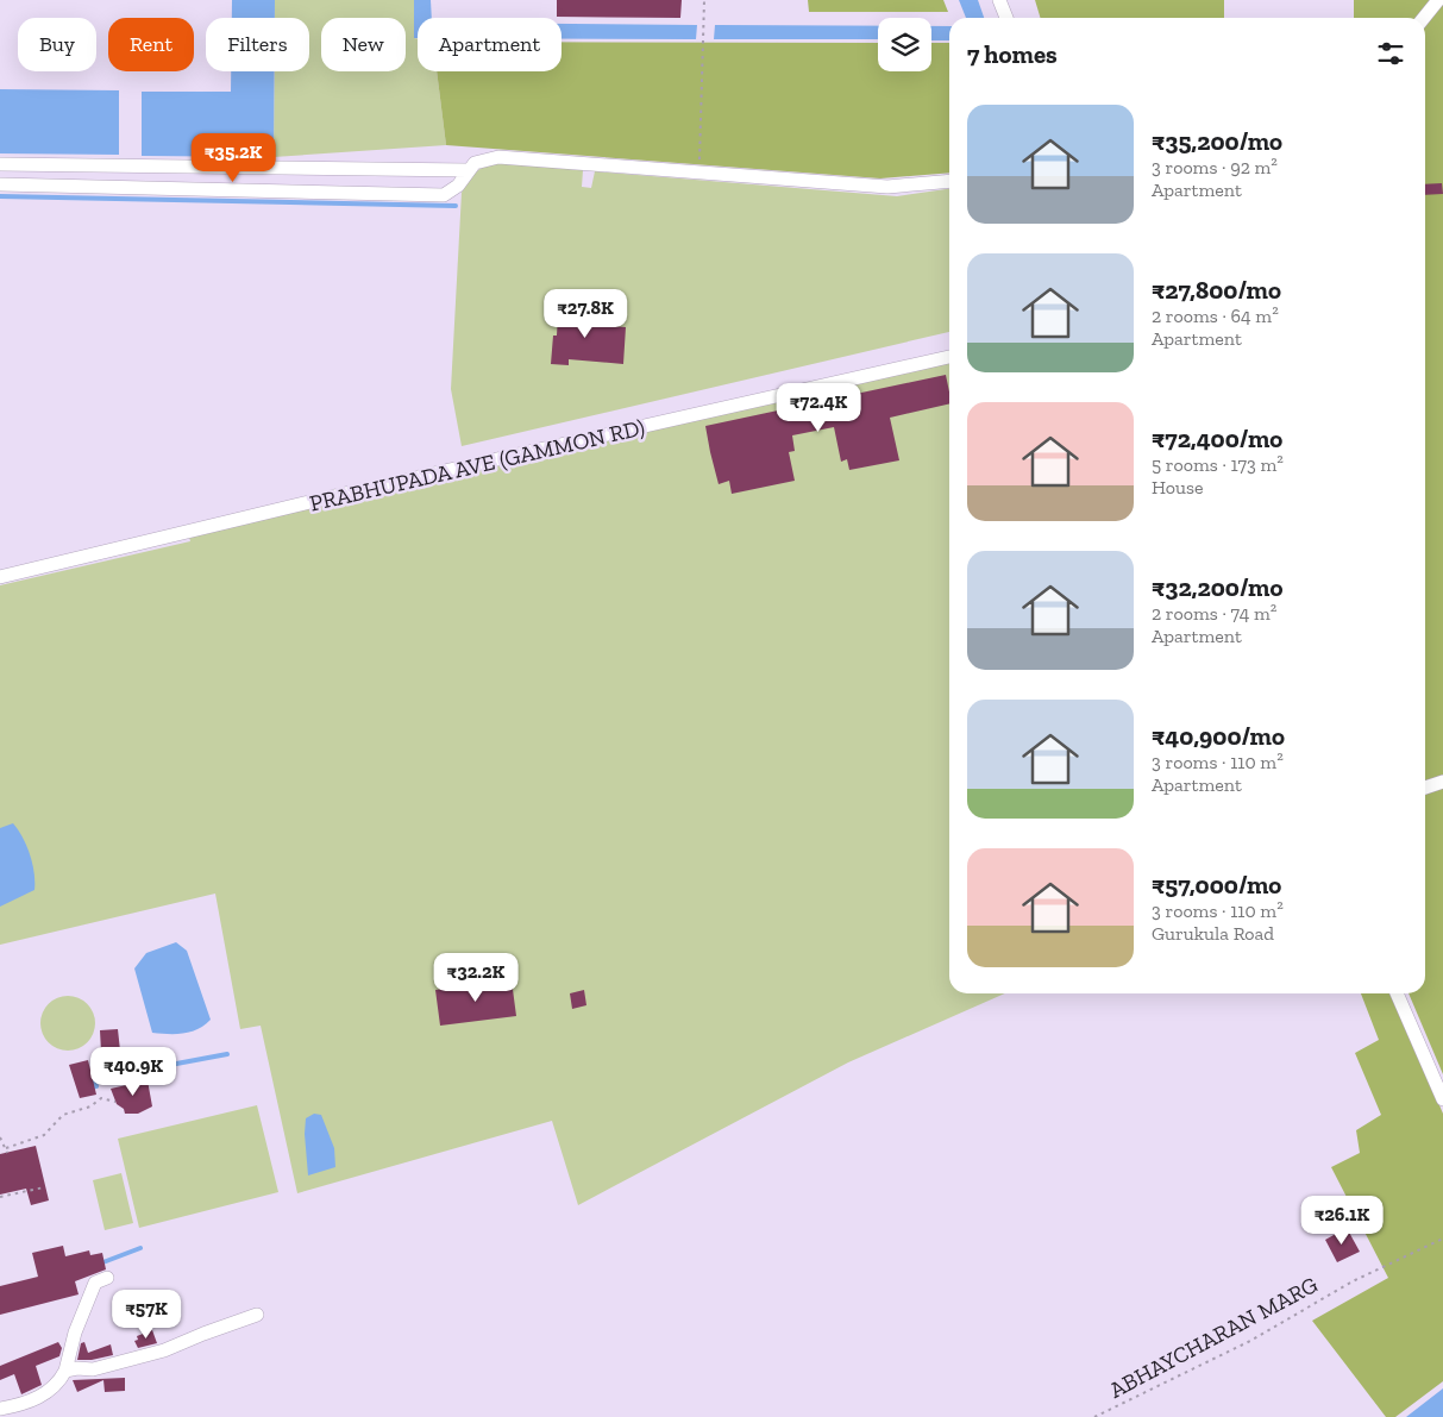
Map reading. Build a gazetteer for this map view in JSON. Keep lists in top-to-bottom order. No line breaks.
{"streets":{"street":["PRABHUPADA AVE (GAMMON RD)"],"path":["ABHAYCHARAN MARG"]},"page":{"chip":["Buy","Rent","Filters","New","Apartment"],"heading":"7 homes","list":[{"name":"₹35,200/mo","note":"3 rooms · 92 m² · Apartment"},{"name":"₹27,800/mo","note":"2 rooms · 64 m² · Apartment"},{"name":"₹72,400/mo","note":"5 rooms · 173 m² · House"},{"name":"₹32,200/mo","note":"2 rooms · 74 m² · Apartment"},{"name":"₹40,900/mo","note":"3 rooms · 110 m² · Apartment"},{"name":"₹57,000/mo","note":"3 rooms · 110 m² · Gurukula Road"}],"price":["₹35.2K","₹27.8K","₹72.4K","₹32.2K","₹40.9K","₹26.1K","₹57K"]}}
